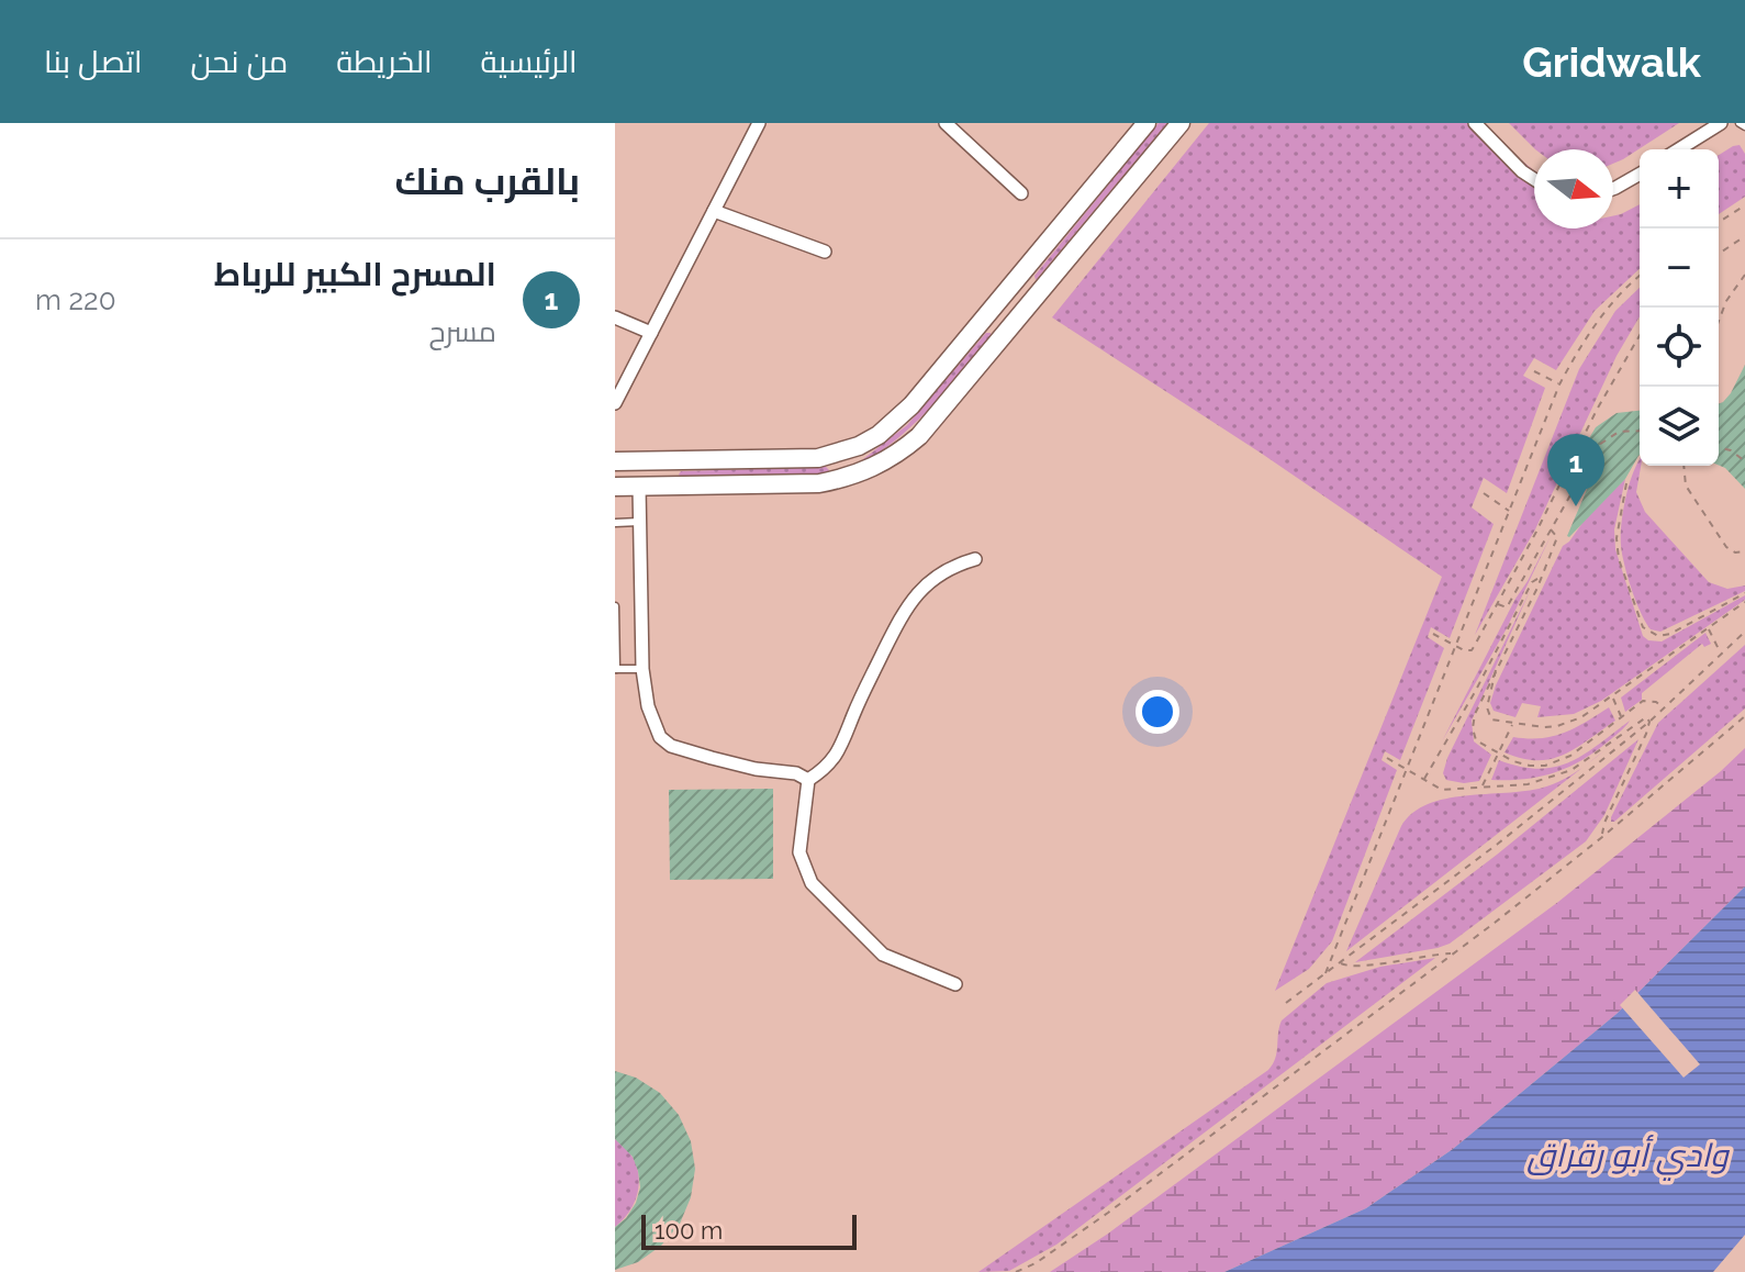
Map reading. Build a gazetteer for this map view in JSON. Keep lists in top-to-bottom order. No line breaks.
{"water":["وادي أبو رقراق"],"scale_bar":"100 m","north":"right","page":{"header":"Gridwalk","nav":["الرئيسية","الخريطة","من نحن","اتصل بنا"],"heading":"بالقرب منك","map_buttons":["+","−"],"list":[{"mark":"1","name":"المسرح الكبير للرباط","note":"مسرح","value":"220 m"}],"pins":"1","scale":"100 m"}}
